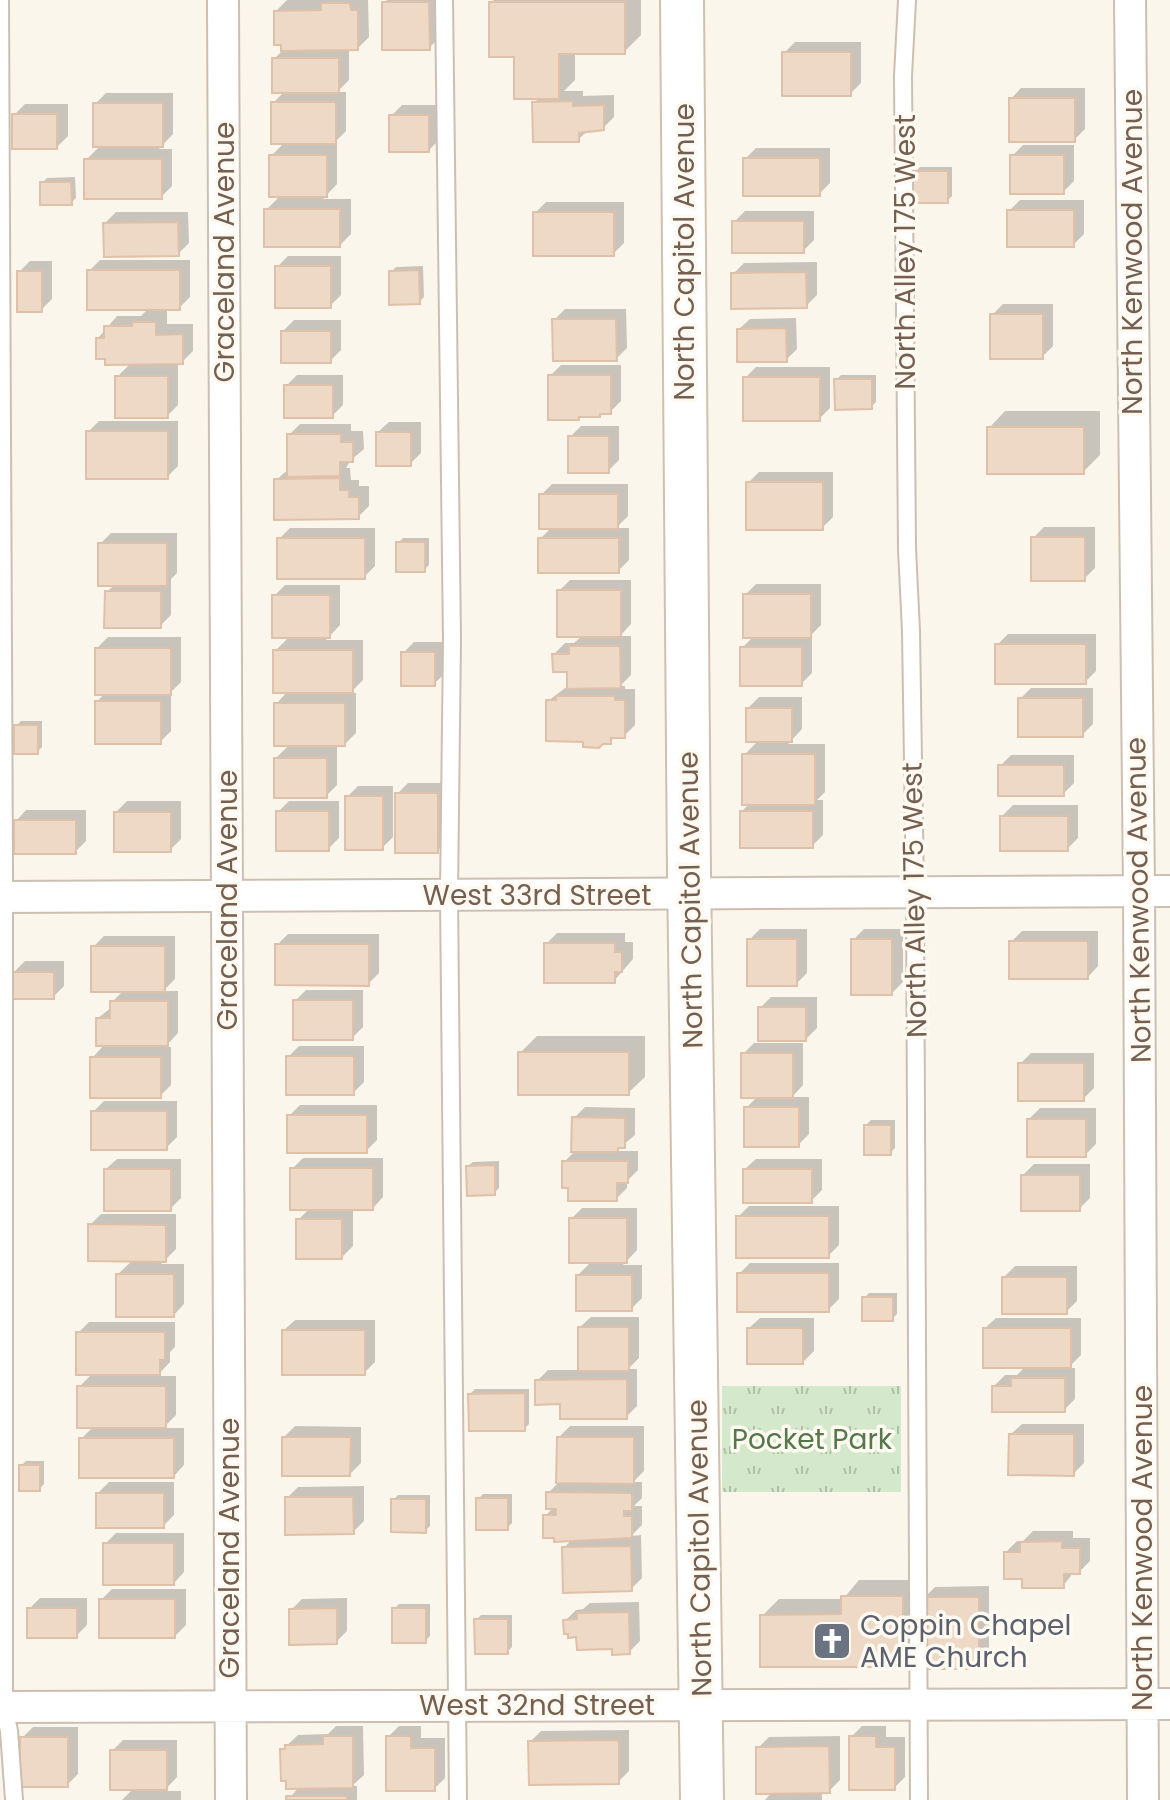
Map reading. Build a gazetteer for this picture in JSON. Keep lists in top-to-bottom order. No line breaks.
{"streets":{"main road":["North Capitol Avenue"],"street":["Graceland Avenue","North Kenwood Avenue","West 33rd Street","West 32nd Street"],"lane":["North Alley 175 West"]},"crossings":[["Graceland Avenue","West 33rd Street"],["Graceland Avenue","West 32nd Street"],["North Capitol Avenue","West 33rd Street"],["North Capitol Avenue","West 32nd Street"],["North Alley 175 West","West 33rd Street"],["North Alley 175 West","West 32nd Street"],["North Kenwood Avenue","West 33rd Street"],["North Kenwood Avenue","West 32nd Street"]],"parks":["Pocket Park"],"places":{"church":["Coppin Chapel AME Church"]}}
